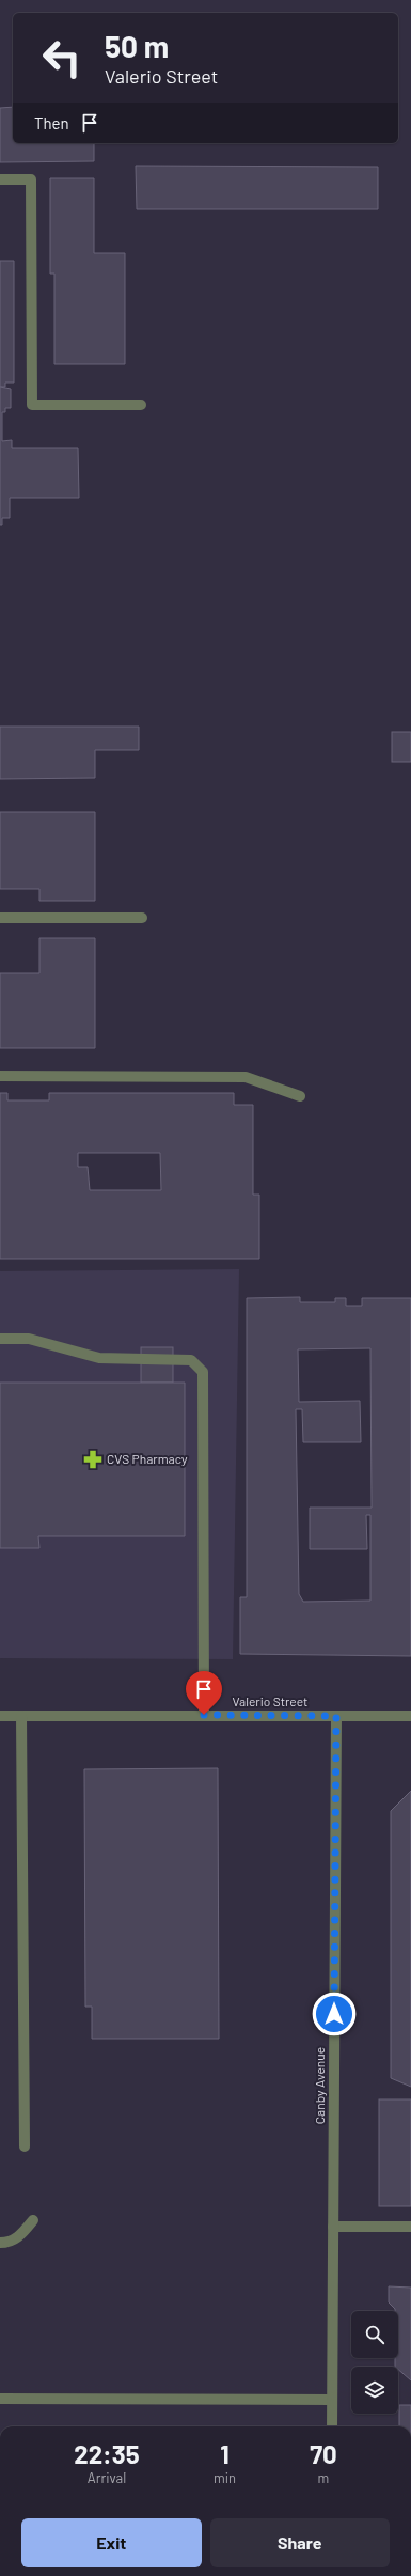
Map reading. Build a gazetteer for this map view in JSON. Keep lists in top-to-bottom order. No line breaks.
{"streets":{"street":["Valerio Street","Canby Avenue"]},"crossings":[["Valerio Street","Canby Avenue"]],"places":{"pharmacy":["CVS Pharmacy"]},"page":{"turn":["50 m","Valerio Street"],"then":"Then","eta":["22:35","Arrival","1","min","70","m"],"buttons":["Exit","Share"]}}
